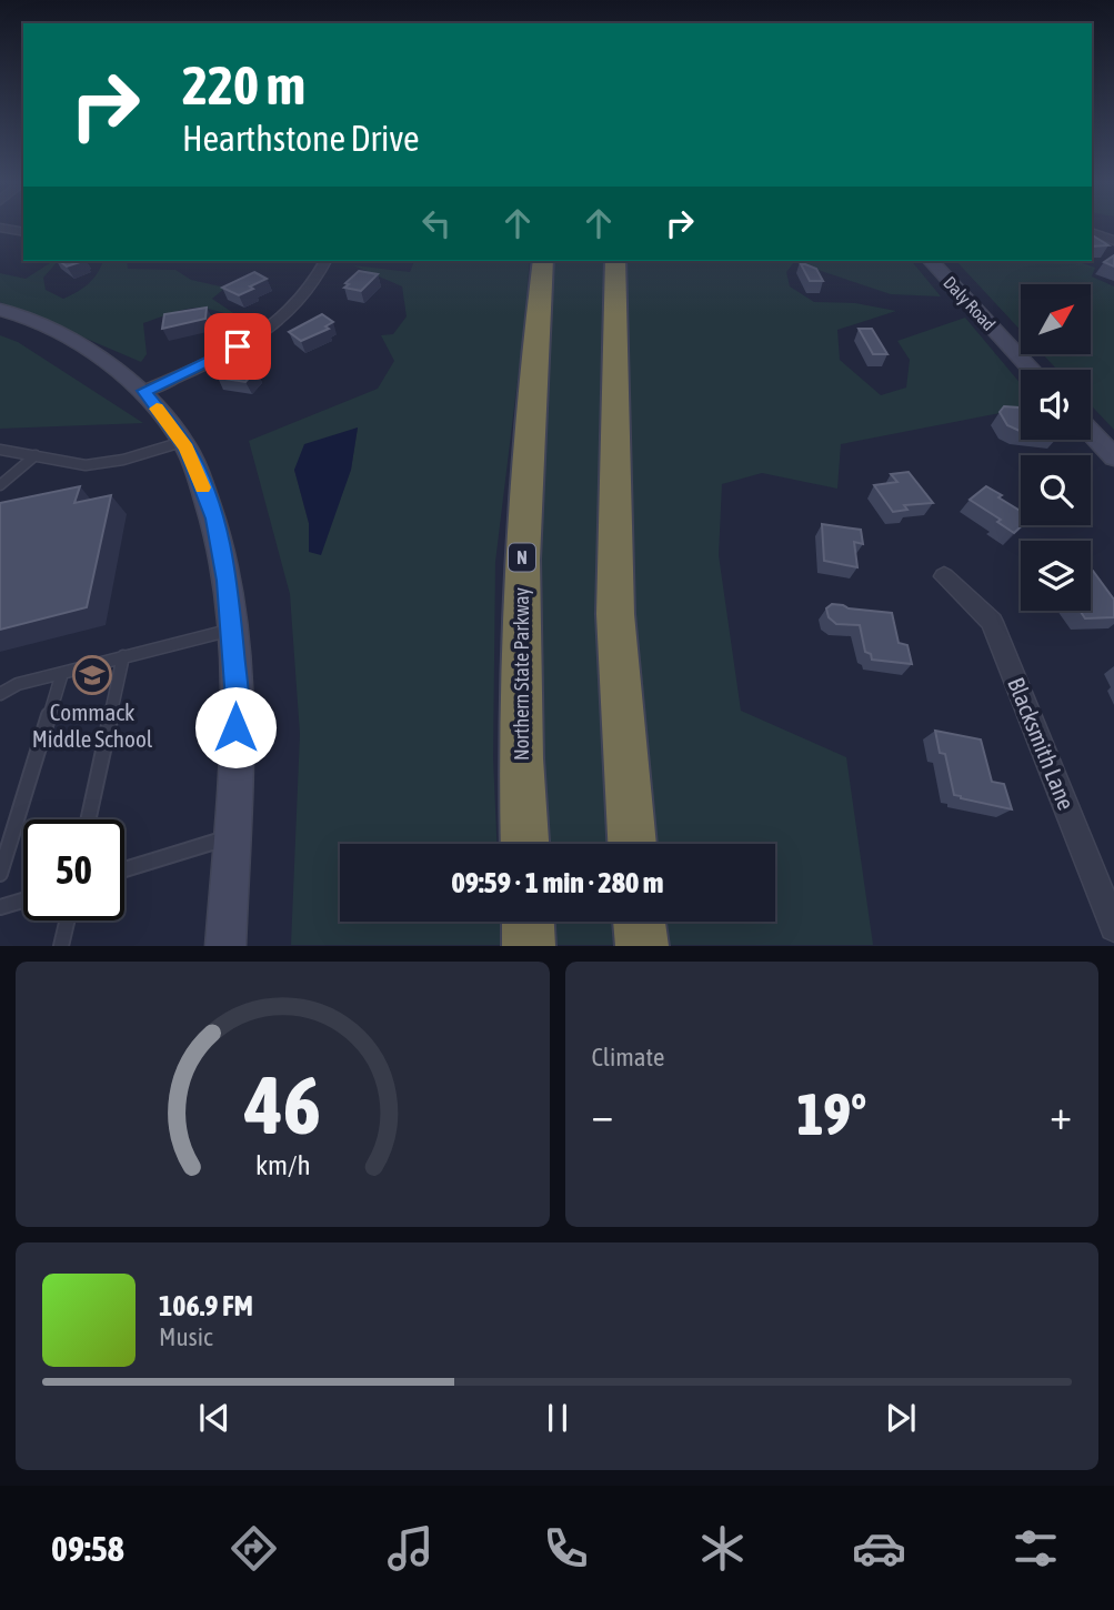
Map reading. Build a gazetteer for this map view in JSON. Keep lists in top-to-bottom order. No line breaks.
{"streets":{"highway":["N","Northern State Parkway"],"main road":["Daly Road"],"street":["Blacksmith Lane"]},"places":{"school or university":["Commack Middle School"]},"north":"top right","page":{"turn":["220 m","Hearthstone Drive"],"limit":"50","trip":"09:59 · 1 min · 280 m","tile":"Climate","heat":["−","19°","+"],"song":["106.9 FM","Music"],"tabs":"09:58","gauge":["46","km/h"]}}
